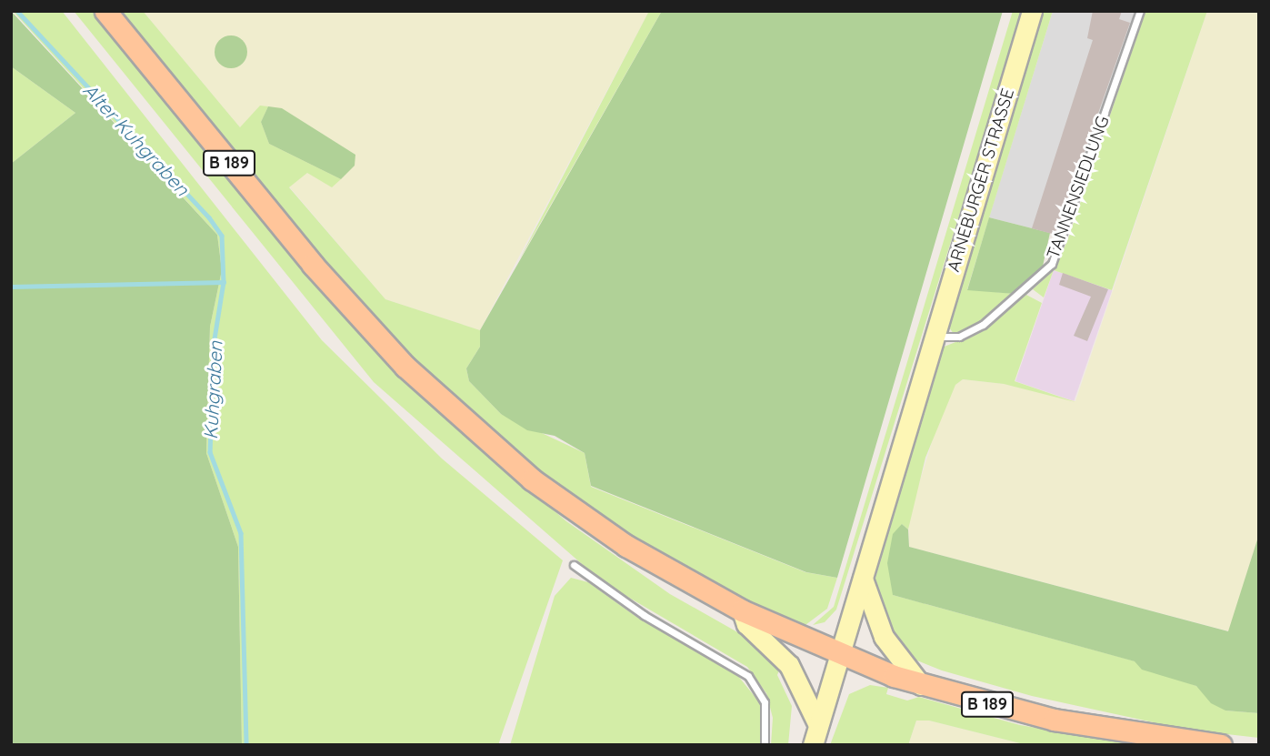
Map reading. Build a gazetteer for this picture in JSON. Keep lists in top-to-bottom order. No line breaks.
{"streets":{"main road":["B 189","ARNEBURGER STRASSE"],"lane":["TANNENSIEDLUNG"]},"crossings":[["B 189","ARNEBURGER STRASSE"],["ARNEBURGER STRASSE","TANNENSIEDLUNG"]],"water":["Alter Kuhgraben","Kuhgraben"]}
